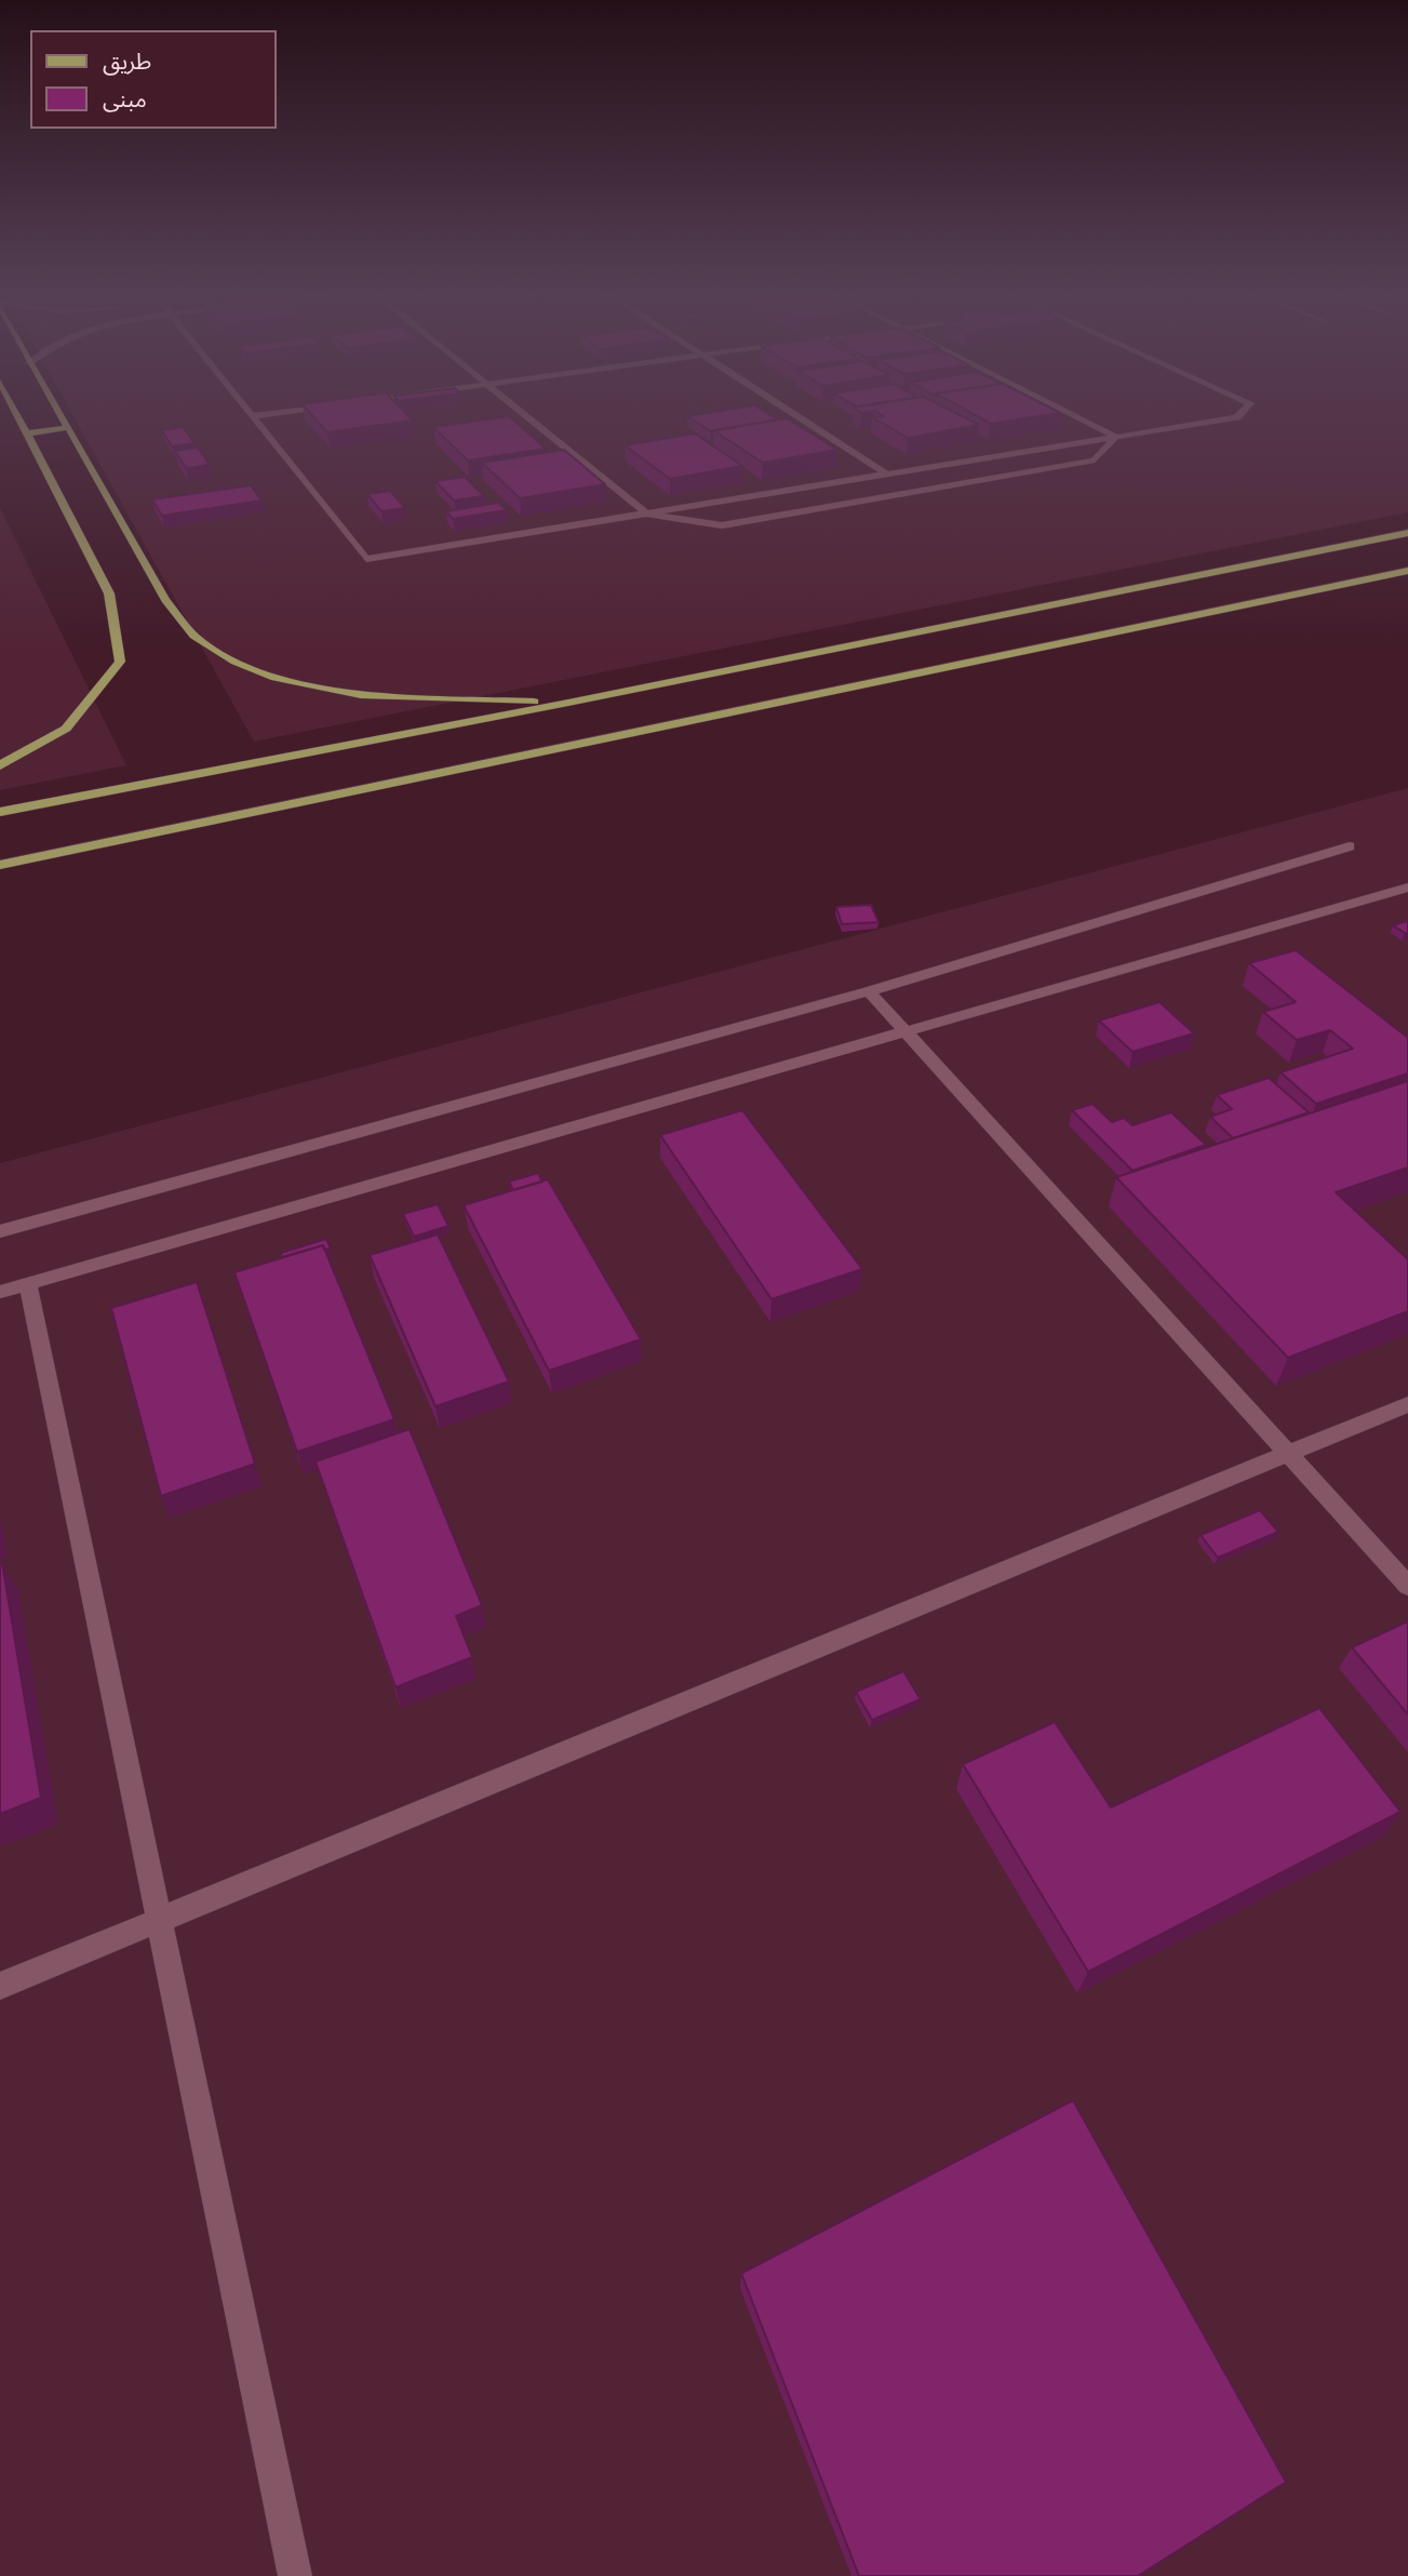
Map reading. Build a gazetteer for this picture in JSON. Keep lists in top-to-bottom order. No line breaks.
{"legend":["طريق","مبنى"]}
